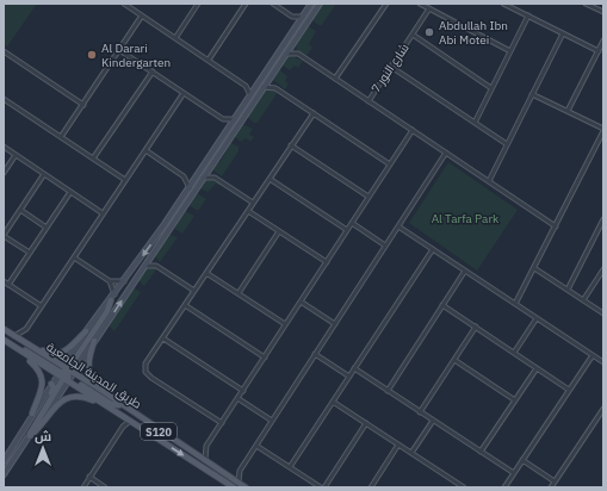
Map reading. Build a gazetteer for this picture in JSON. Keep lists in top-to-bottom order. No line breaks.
{"streets":{"main road":["طريق المدينة الجامعية","S120"],"street":["شارع النور 7"]},"parks":["Al Tarfa Park"],"places":["Abdullah Ibn Abi Motei","Al Darari Kindergarten"],"north":"top"}
